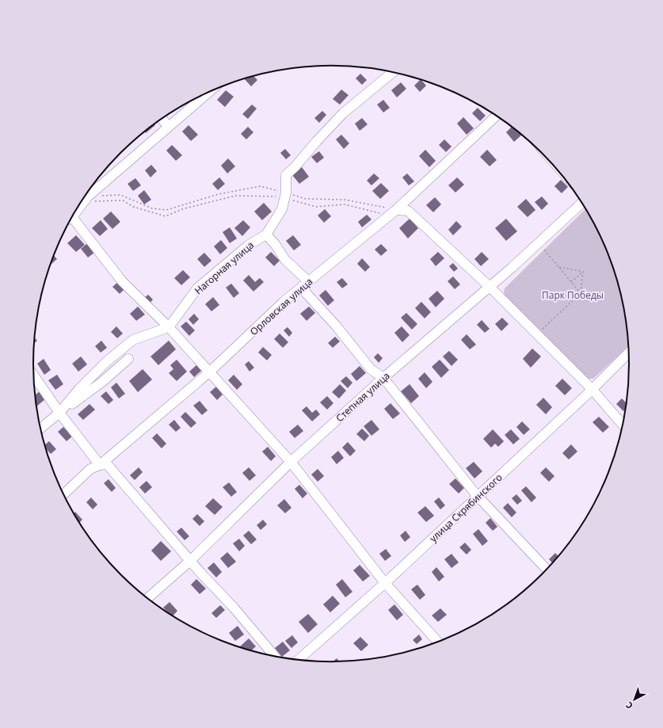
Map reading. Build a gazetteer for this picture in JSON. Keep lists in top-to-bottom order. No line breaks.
{"streets":{"street":["Нагорная улица","Орловская улица","Степная улица","улица Скрябинского"]},"parks":["Парк Победы"],"north":"bottom left"}
